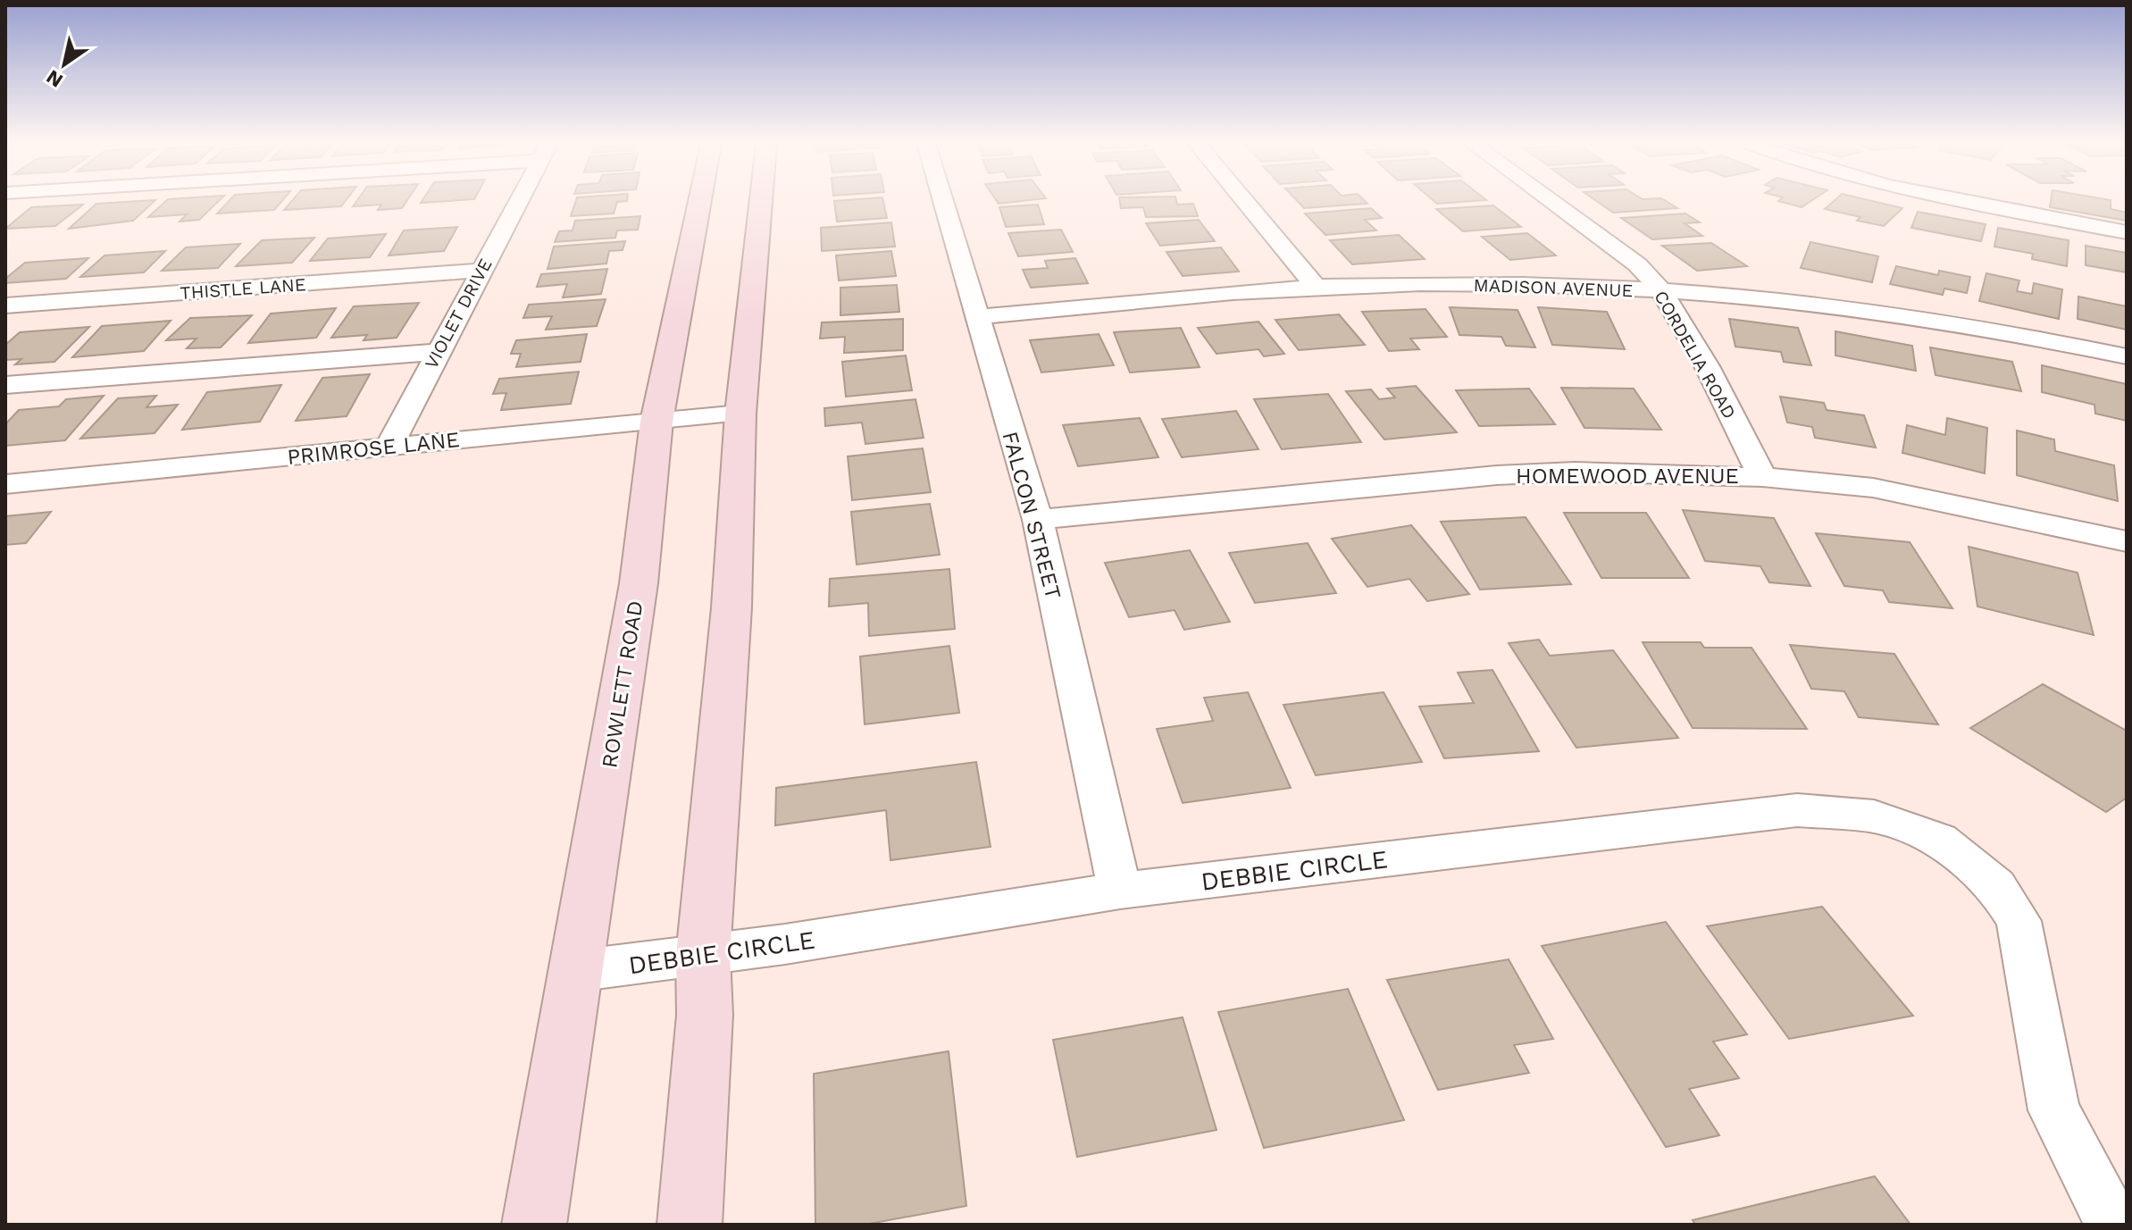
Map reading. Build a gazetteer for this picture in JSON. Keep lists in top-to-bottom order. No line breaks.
{"streets":{"main road":["ROWLETT ROAD"],"street":["MADISON AVENUE","THISTLE LANE","VIOLET DRIVE","CORDELIA ROAD","PRIMROSE LANE","HOMEWOOD AVENUE","FALCON STREET","DEBBIE CIRCLE"]},"crossings":[["MADISON AVENUE","CORDELIA ROAD"],["MADISON AVENUE","FALCON STREET"],["THISTLE LANE","VIOLET DRIVE"],["VIOLET DRIVE","PRIMROSE LANE"],["CORDELIA ROAD","HOMEWOOD AVENUE"],["PRIMROSE LANE","ROWLETT ROAD"],["HOMEWOOD AVENUE","FALCON STREET"],["FALCON STREET","DEBBIE CIRCLE"],["ROWLETT ROAD","DEBBIE CIRCLE"]],"north":"bottom left"}
